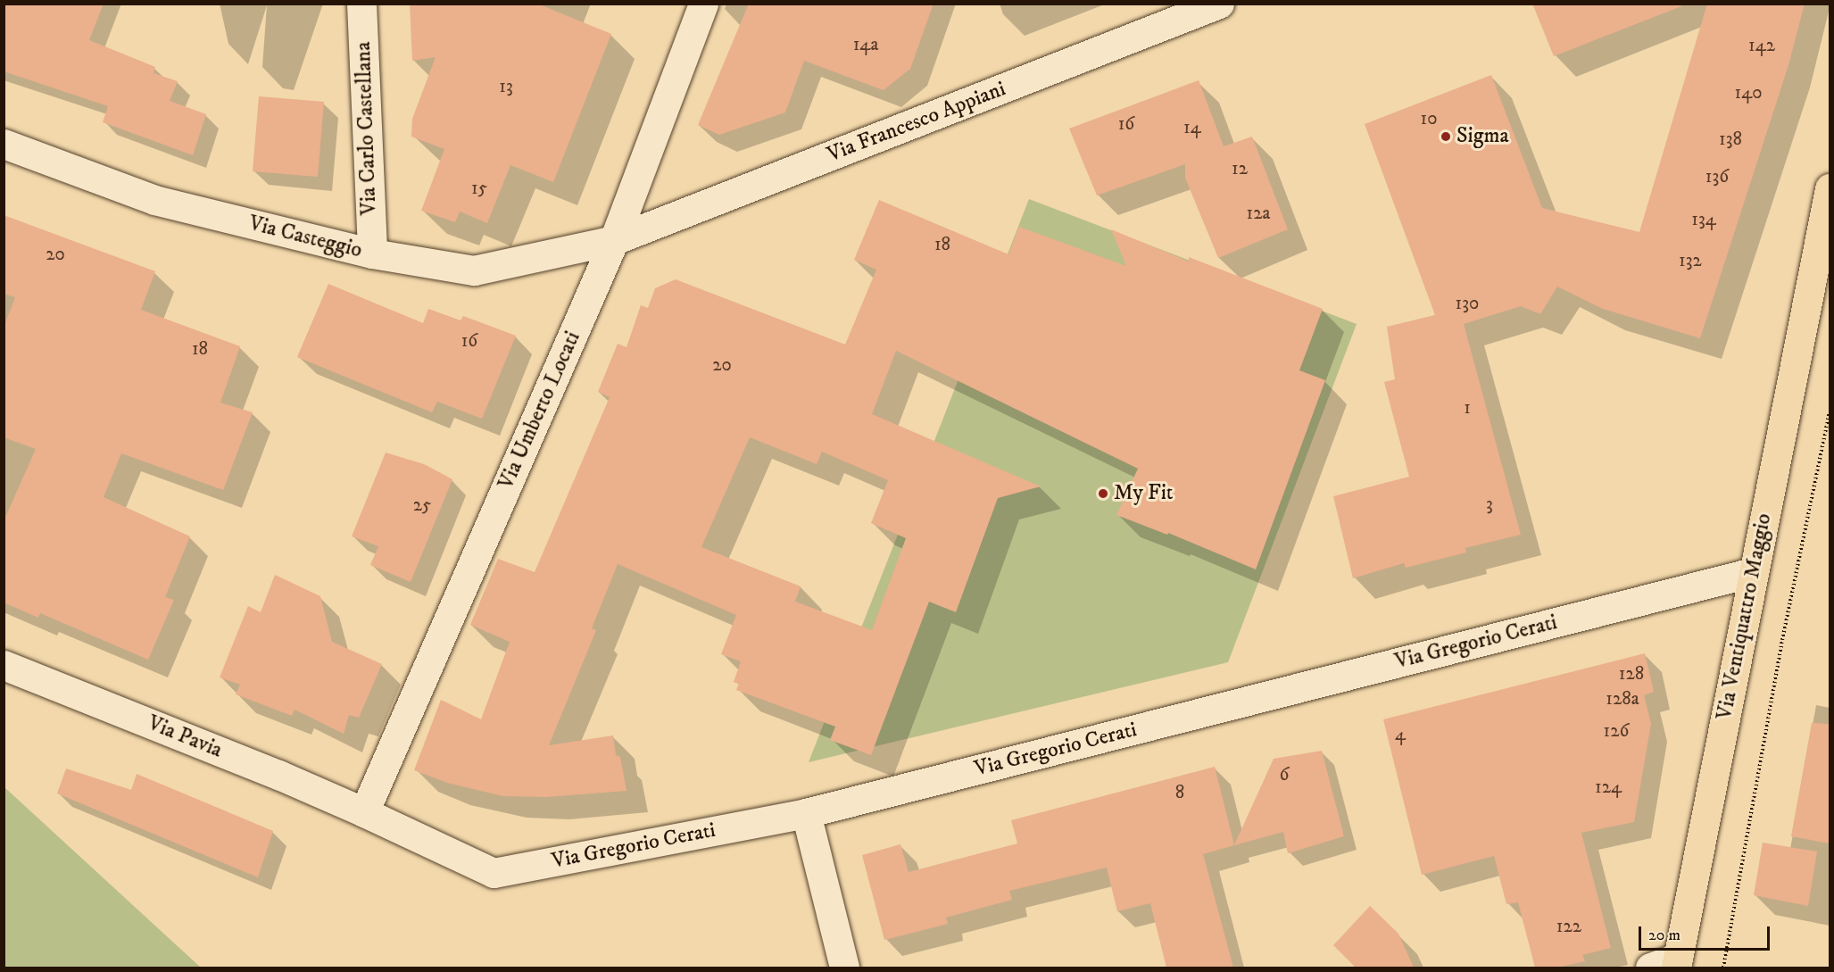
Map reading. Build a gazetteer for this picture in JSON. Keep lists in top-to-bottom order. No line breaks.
{"streets":{"main road":["Via Ventiquattro Maggio"],"street":["Via Francesco Appiani","Via Carlo Castellana","Via Casteggio","Via Umberto Locati","Via Gregorio Cerati","Via Pavia"]},"crossings":[["Via Francesco Appiani","Via Casteggio"],["Via Francesco Appiani","Via Umberto Locati"],["Via Carlo Castellana","Via Casteggio"],["Via Casteggio","Via Umberto Locati"],["Via Umberto Locati","Via Gregorio Cerati"],["Via Umberto Locati","Via Pavia"],["Via Ventiquattro Maggio","Via Gregorio Cerati"],["Via Gregorio Cerati","Via Pavia"]],"places":["Sigma","My Fit"],"house_numbers":["14a","142","13","140","10","16","14","138","12","136","15","12a","134","18","20","132","130","16","18","20","1","3","25","128","128a","126","4","6","124","8","122"],"scale_bar":"20 m"}
